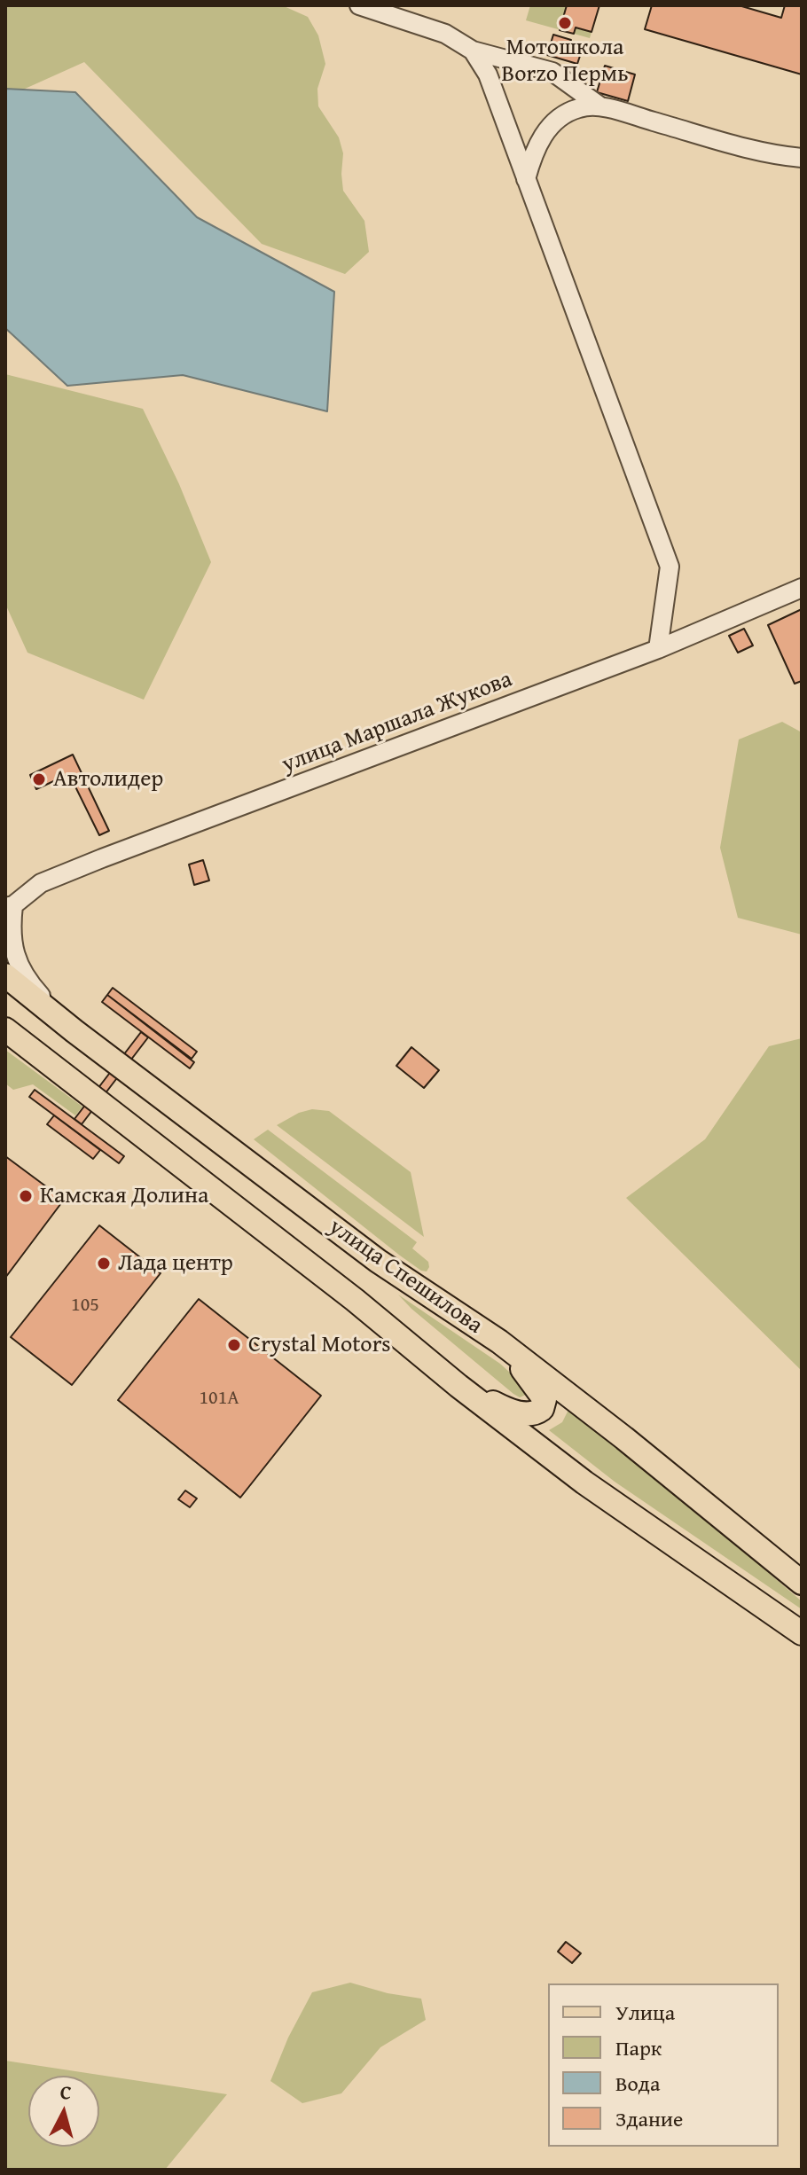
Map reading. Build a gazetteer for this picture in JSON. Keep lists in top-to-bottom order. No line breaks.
{"streets":{"main road":["улица Спешилова"],"street":["улица Маршала Жукова"]},"places":["Мотошкола Borzo Пермь","Автолидер","Камская Долина","Лада центр","Crystal Motors"],"house_numbers":["105","101А"],"legend":["Улица","Парк","Вода","Здание"],"north":"top"}
